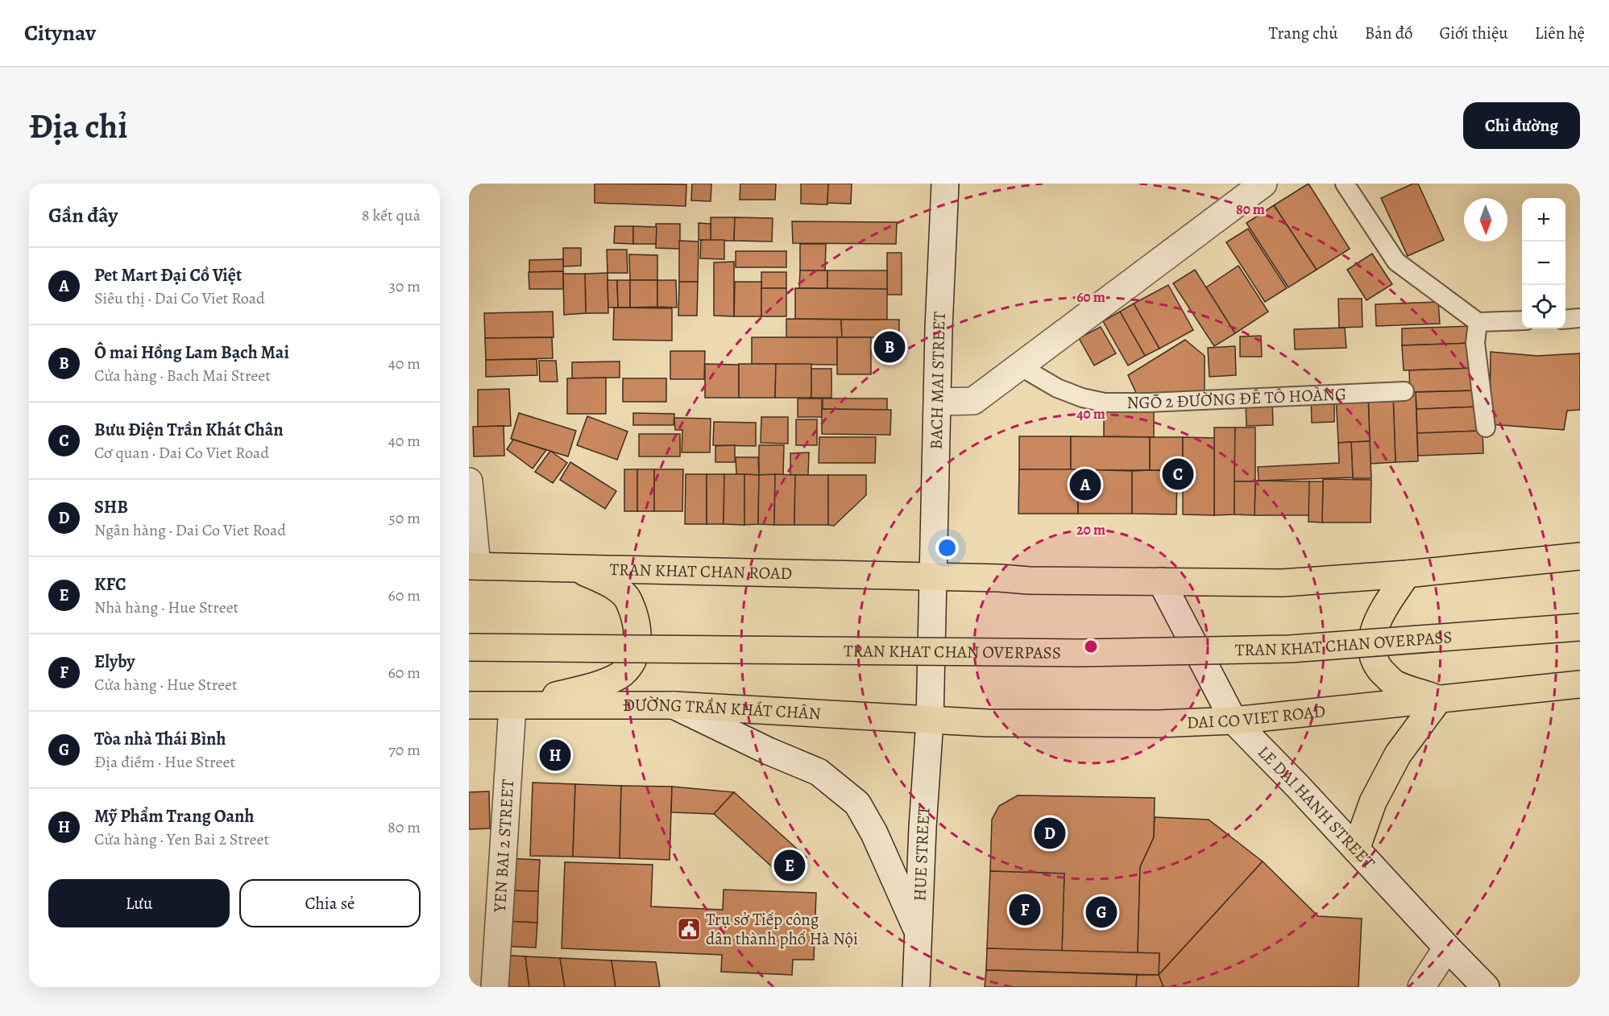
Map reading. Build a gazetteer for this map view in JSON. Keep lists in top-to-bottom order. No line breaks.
{"streets":{"main road":["TRAN KHAT CHAN ROAD","TRAN KHAT CHAN OVERPASS","ĐƯỜNG TRẦN KHÁT CHÂN","DAI CO VIET ROAD"],"street":["BACH MAI STREET","LE DAI HANH STREET","YEN BAI 2 STREET","HUE STREET"],"lane":["NGÕ 2 ĐƯỜNG ĐÊ TÔ HOÀNG"]},"crossings":[["BACH MAI STREET","TRAN KHAT CHAN ROAD"],["BACH MAI STREET","ĐƯỜNG TRẦN KHÁT CHÂN"],["BACH MAI STREET","DAI CO VIET ROAD"],["BACH MAI STREET","HUE STREET"],["ĐƯỜNG TRẦN KHÁT CHÂN","DAI CO VIET ROAD"],["ĐƯỜNG TRẦN KHÁT CHÂN","YEN BAI 2 STREET"],["ĐƯỜNG TRẦN KHÁT CHÂN","HUE STREET"],["DAI CO VIET ROAD","LE DAI HANH STREET"],["DAI CO VIET ROAD","HUE STREET"]],"places":{"public building":["Trụ sở Tiếp công dân thành phố Hà Nội"]},"north":"bottom","page":{"header":"Citynav","nav":["Trang chủ","Bản đồ","Giới thiệu","Liên hệ"],"buttons":["Chỉ đường",["Lưu","Chia sẻ"]],"title":"Địa chỉ","heading":["Gần đây","8 kết quả"],"map_buttons":["+","−"],"list":[{"mark":"A","name":"Pet Mart Đại Cồ Việt","note":"Siêu thị · Dai Co Viet Road","value":"30 m"},{"mark":"B","name":"Ô mai Hồng Lam Bạch Mai","note":"Cửa hàng · Bach Mai Street","value":"40 m"},{"mark":"C","name":"Bưu Điện Trần Khát Chân","note":"Cơ quan · Dai Co Viet Road","value":"40 m"},{"mark":"D","name":"SHB","note":"Ngân hàng · Dai Co Viet Road","value":"50 m"},{"mark":"E","name":"KFC","note":"Nhà hàng · Hue Street","value":"60 m"},{"mark":"F","name":"Elyby","note":"Cửa hàng · Hue Street","value":"60 m"},{"mark":"G","name":"Tòa nhà Thái Bình","note":"Địa điểm · Hue Street","value":"70 m"},{"mark":"H","name":"Mỹ Phẩm Trang Oanh","note":"Cửa hàng · Yen Bai 2 Street","value":"80 m"}],"pins":["B","C","A","H","D","E","F","G"]},"rings":["80 m","60 m","40 m","20 m"]}
